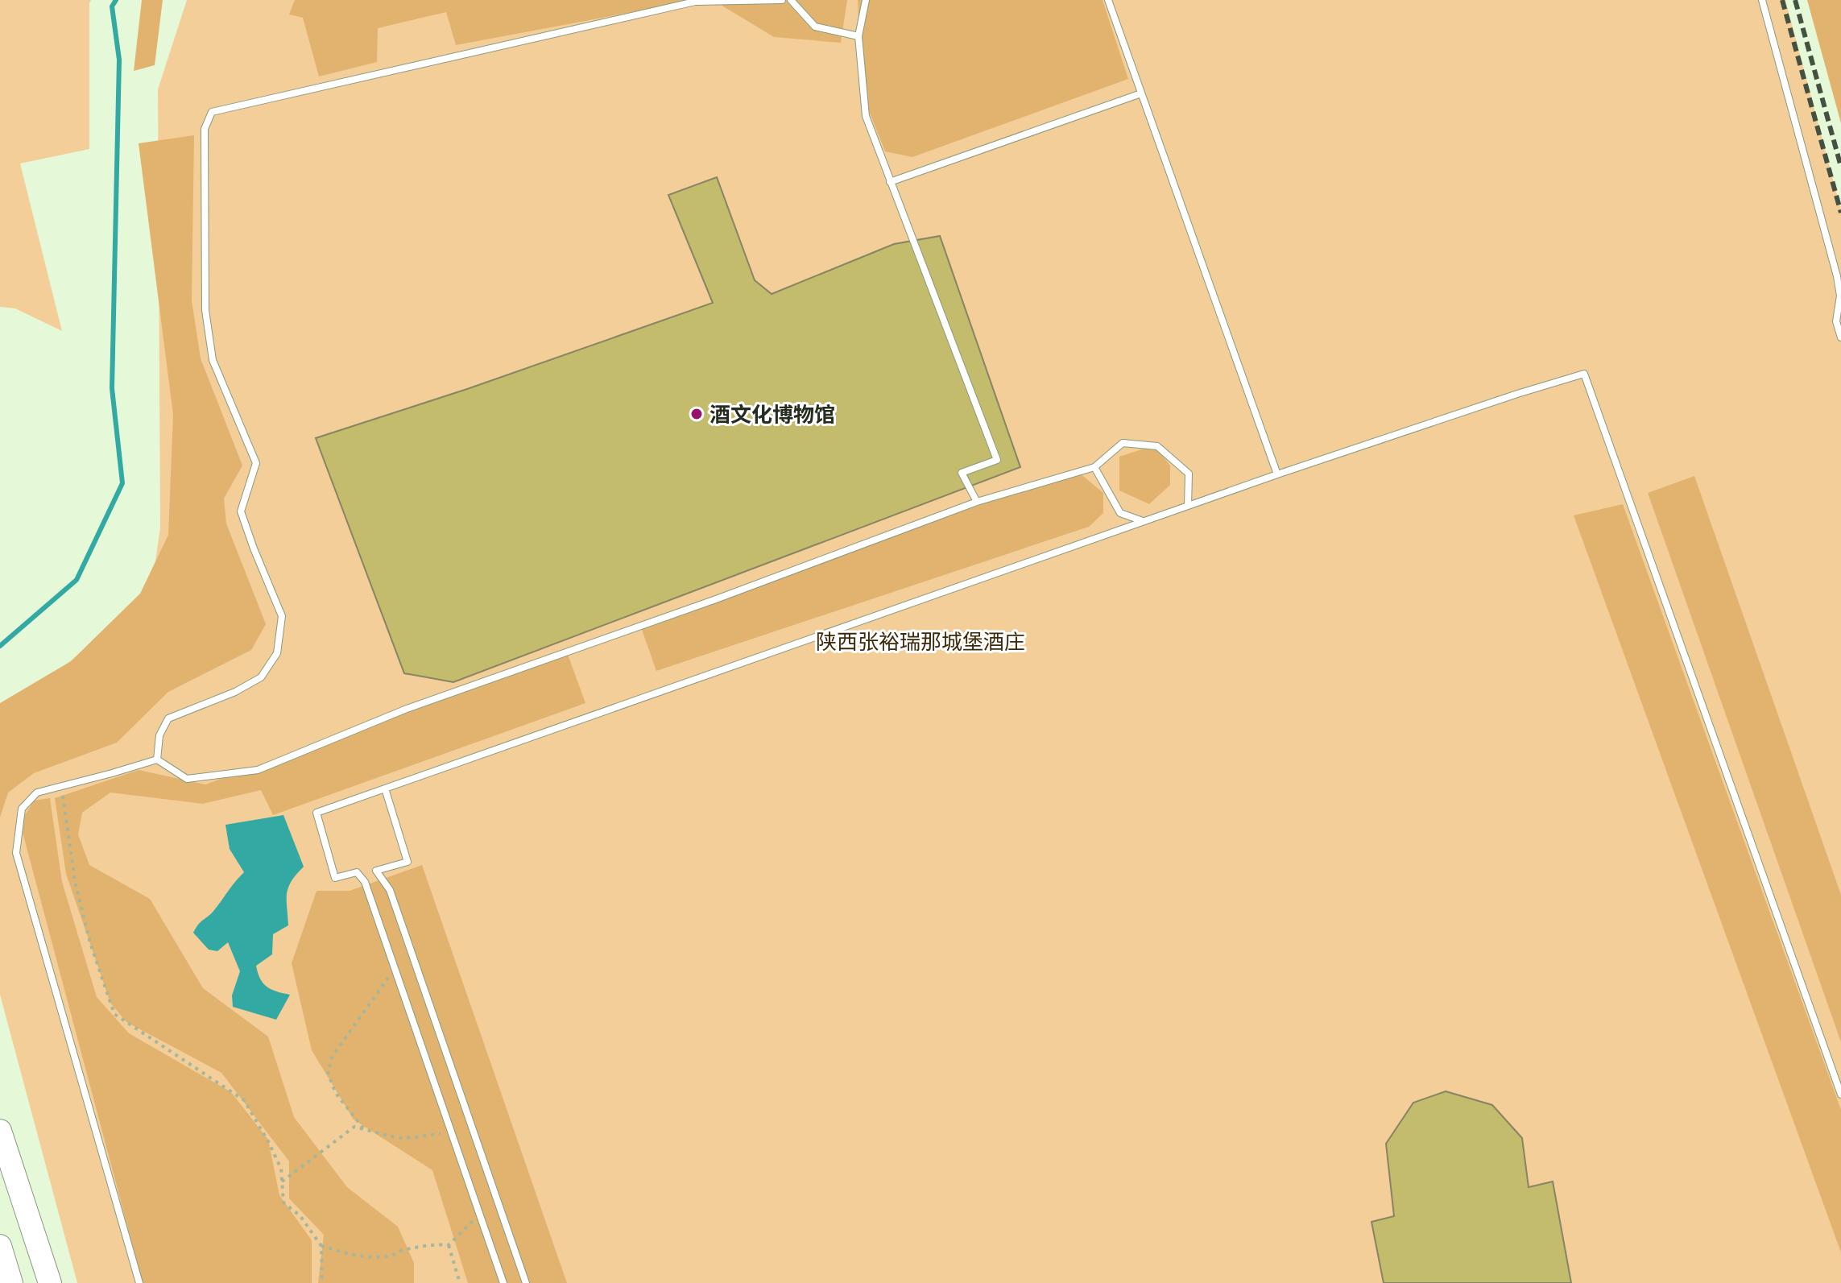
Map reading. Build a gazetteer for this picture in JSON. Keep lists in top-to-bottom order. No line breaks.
{"parks":["陕西张裕瑞那城堡酒庄"],"places":["酒文化博物馆"]}
